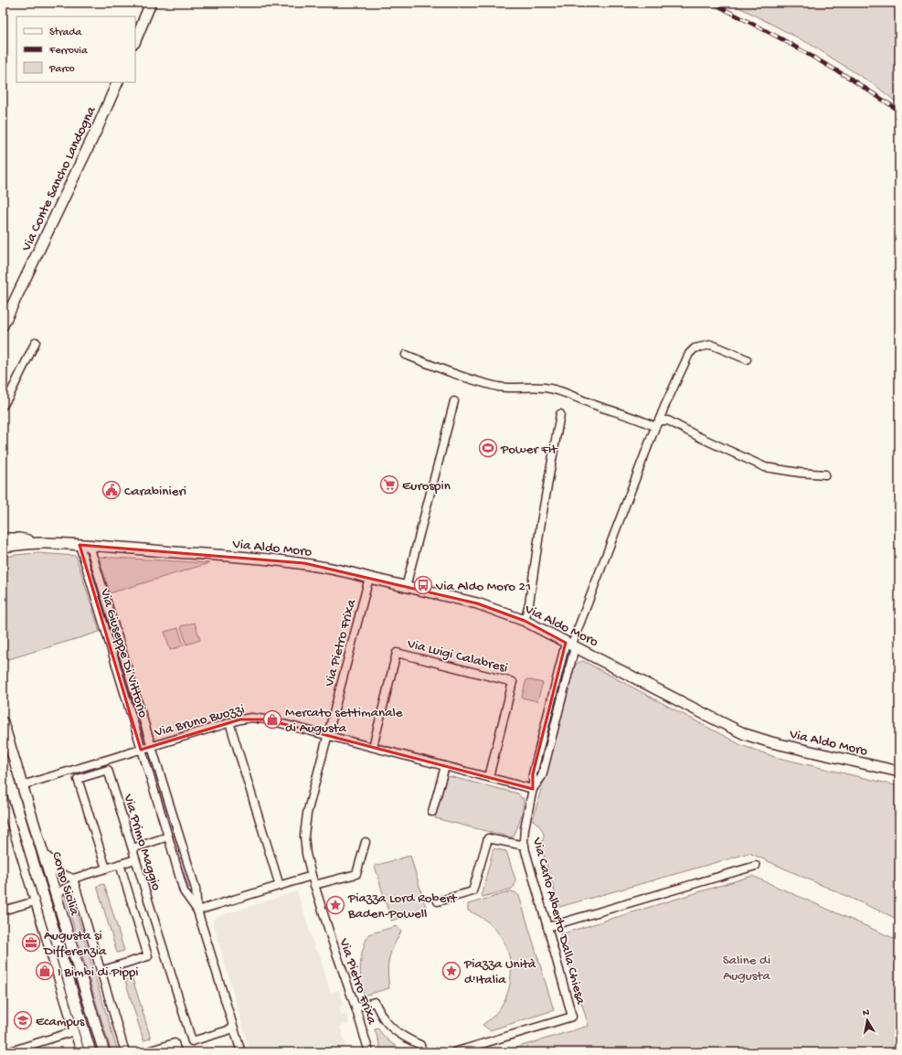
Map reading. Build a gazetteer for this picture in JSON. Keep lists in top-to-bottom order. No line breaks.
{"streets":{"main road":["Via Conte Sancho Landogna","Via Aldo Moro","Corso Sicilia"],"street":["Via Pietro Frixa","Via Giuseppe Di Vittorio","Via Luigi Calabresi","Via Bruno Buozzi","Via Primo Maggio","Via Carlo Alberto Dalla Chiesa"]},"crossings":[["Via Aldo Moro","Via Pietro Frixa"],["Via Aldo Moro","Via Giuseppe Di Vittorio"],["Via Aldo Moro","Via Carlo Alberto Dalla Chiesa"],["Via Pietro Frixa","Via Bruno Buozzi"],["Via Giuseppe Di Vittorio","Via Bruno Buozzi"],["Via Giuseppe Di Vittorio","Via Primo Maggio"],["Via Luigi Calabresi","Via Bruno Buozzi"],["Via Bruno Buozzi","Corso Sicilia"],["Via Bruno Buozzi","Via Carlo Alberto Dalla Chiesa"]],"parks":["Saline di Augusta"],"places":{"sports":["Power Fit"],"supermarket":["Eurospin"],"public building":["Carabinieri"],"bus stop":["Via Aldo Moro 21"],"shop":["Mercato settimanale di Augusta","I Bimbi di Pippi"],"place":["Piazza Lord Robert Baden-Powell","Piazza Unità d'Italia"],"office":["Augusta si Differenzia"],"school or university":["Ecampus"]},"legend":["Strada","Ferrovia","Parco"],"north":"top"}
